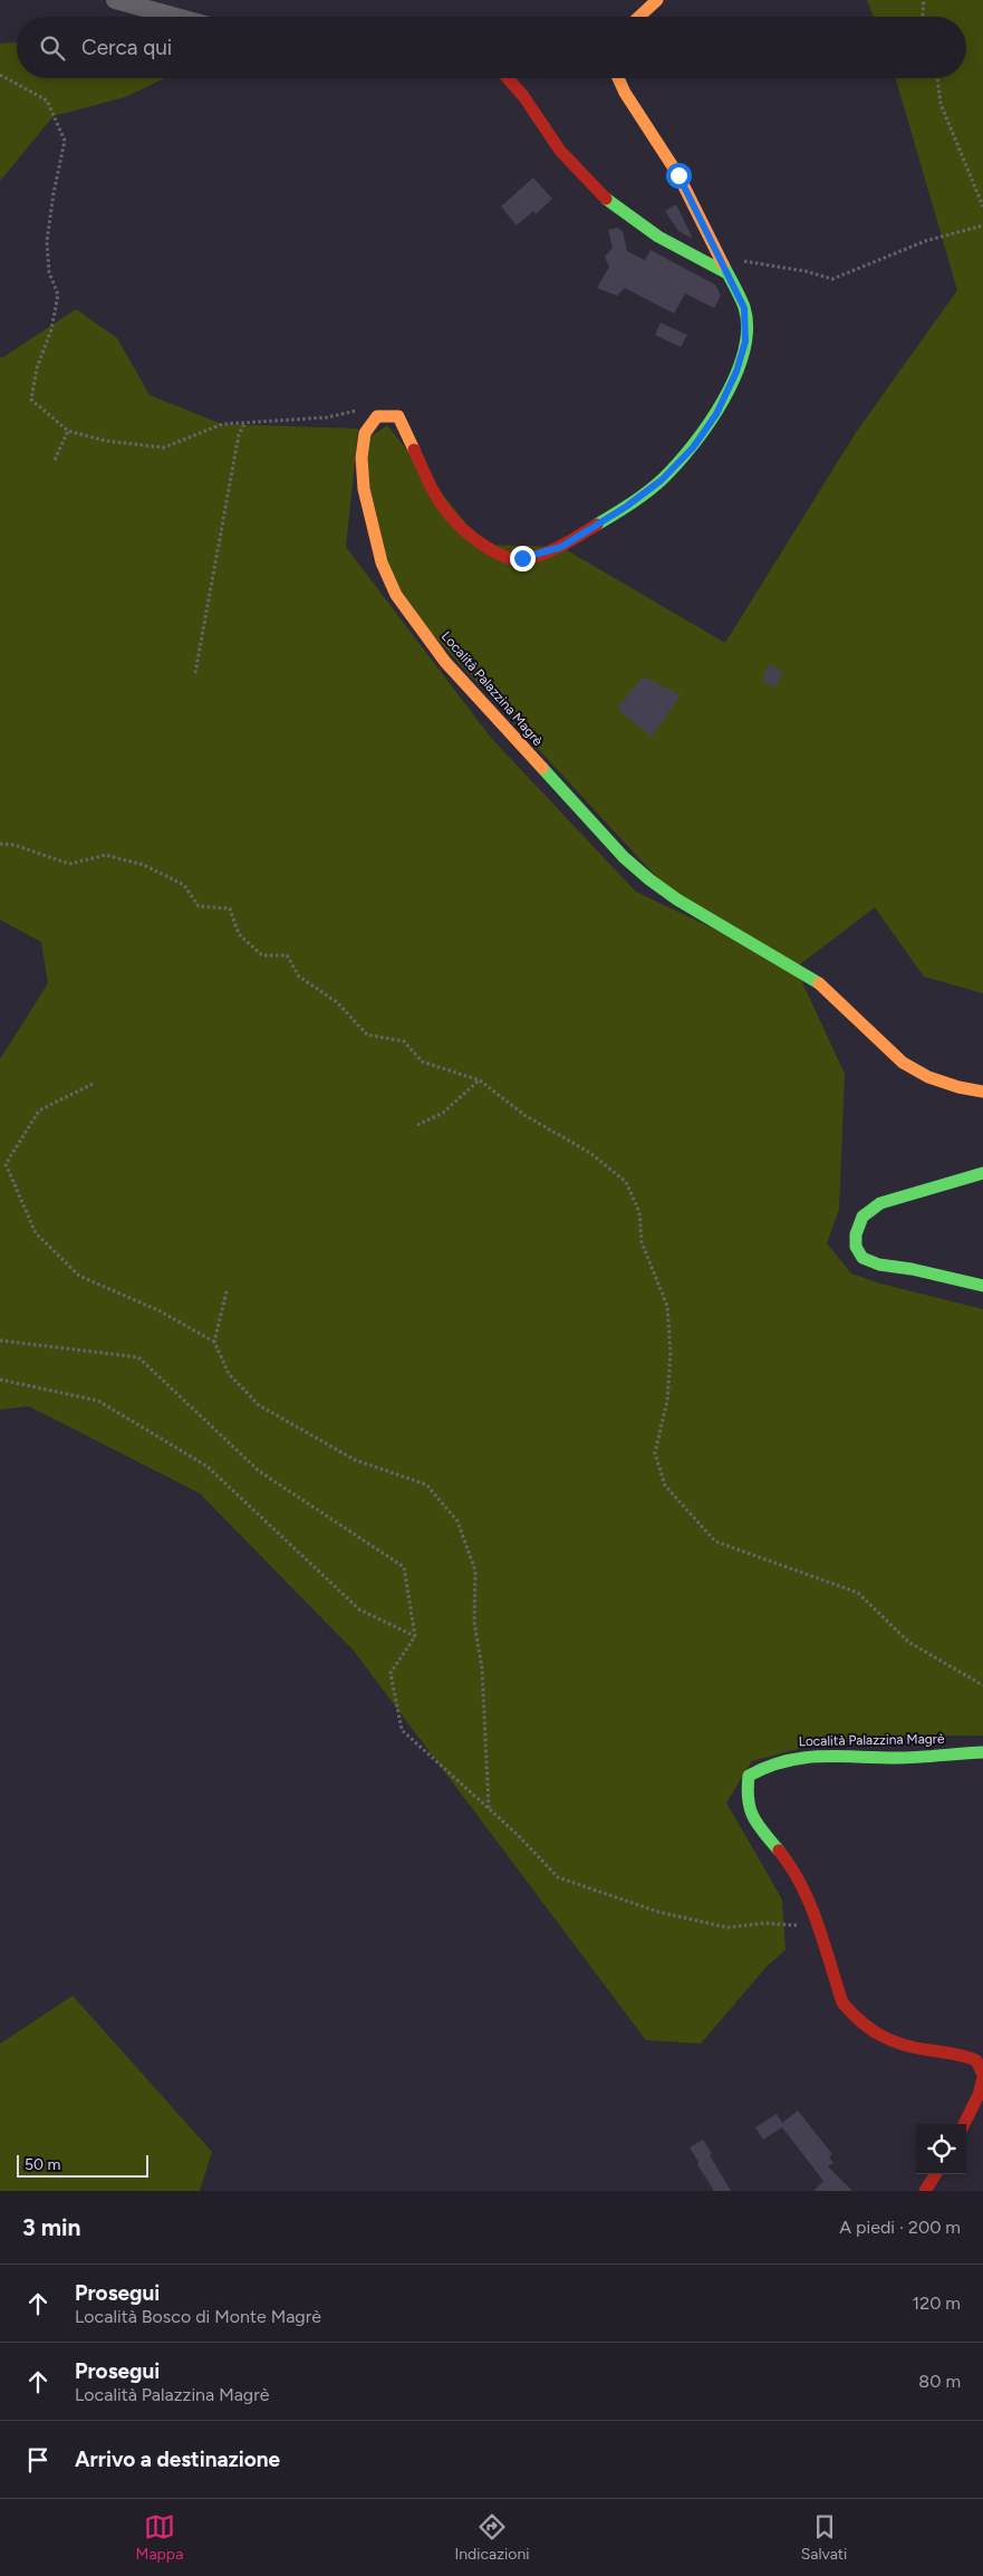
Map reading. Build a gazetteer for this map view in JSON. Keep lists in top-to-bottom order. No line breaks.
{"streets":{"main road":["Località Palazzina Magrè"]},"scale_bar":"50 m","page":{"search":"Cerca qui","scale":"50 m","heading":["3 min","A piedi · 200 m"],"list":[["Prosegui","Località Bosco di Monte Magrè","120 m"],["Prosegui","Località Palazzina Magrè","80 m"],"Arrivo a destinazione"],"nav":["Mappa","Indicazioni","Salvati"]}}
